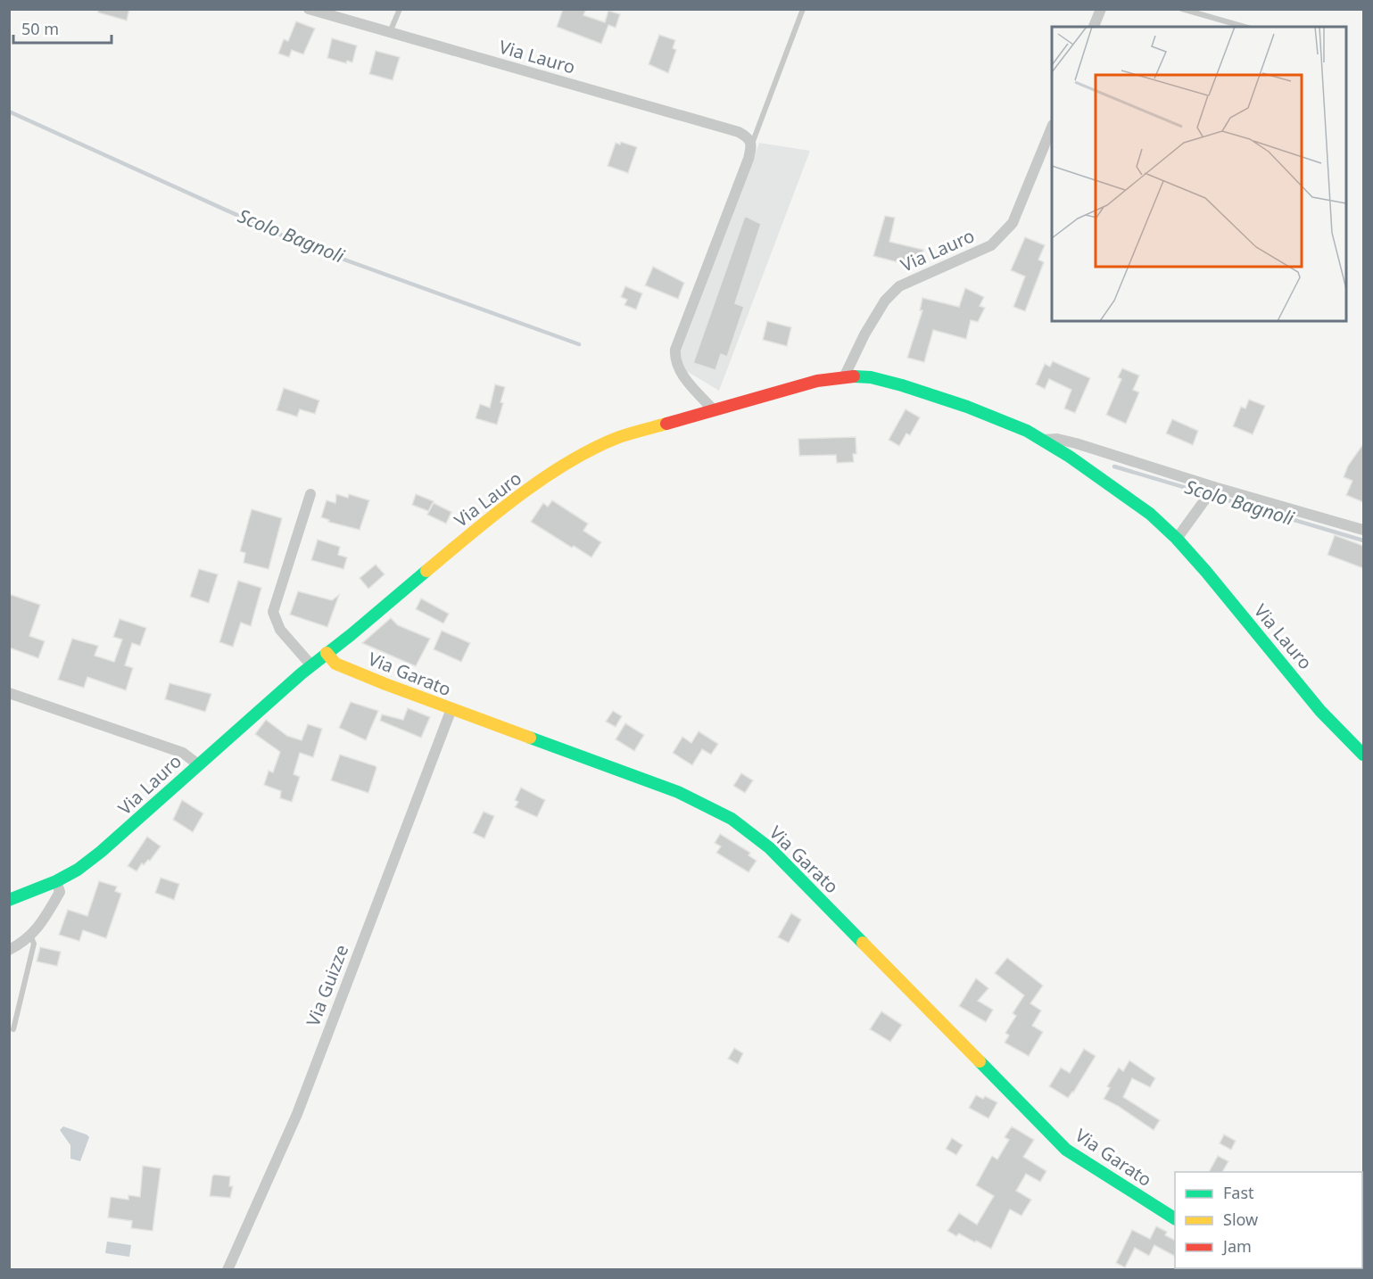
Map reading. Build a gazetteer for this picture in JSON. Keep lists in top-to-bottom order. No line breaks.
{"streets":{"street":["Via Lauro","Via Garato","Via Guizze"]},"crossings":[["Via Lauro","Via Garato"],["Via Garato","Via Guizze"]],"water":["Scolo Bagnoli"],"legend":["Fast","Slow","Jam"],"scale_bar":"50 m"}
